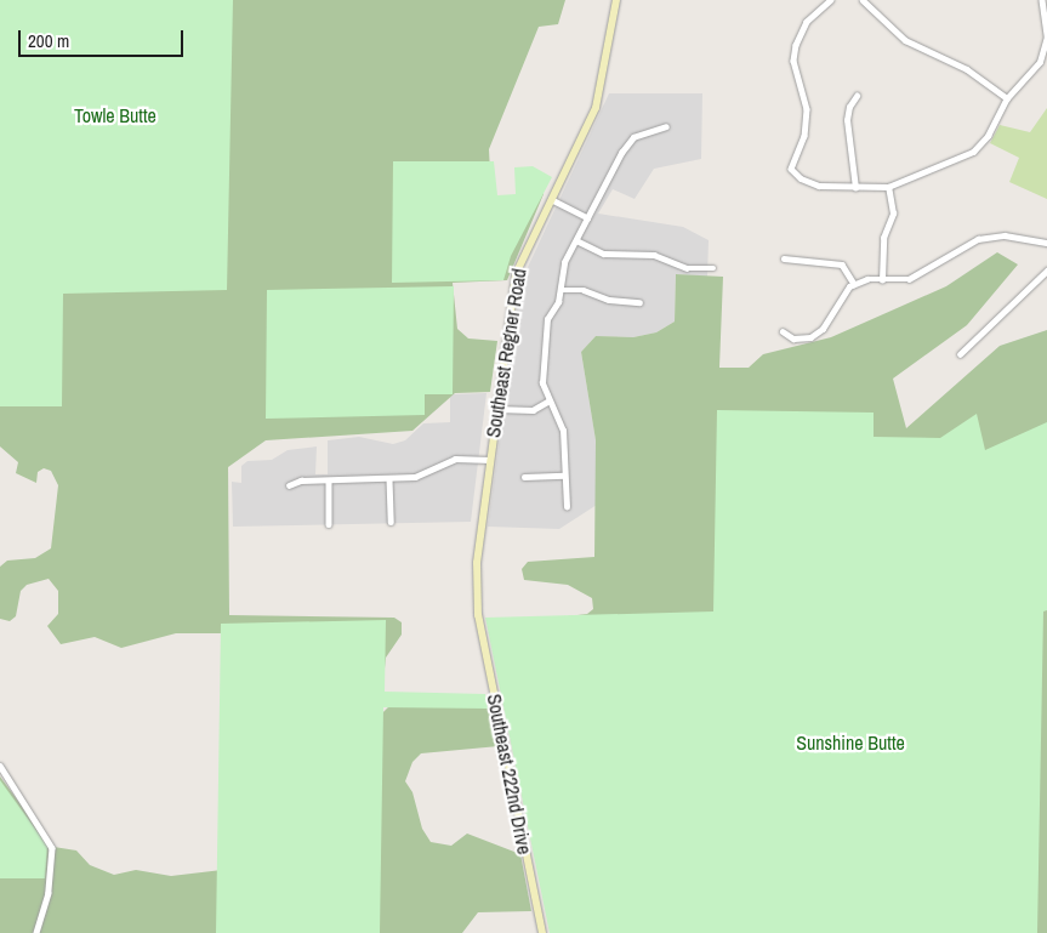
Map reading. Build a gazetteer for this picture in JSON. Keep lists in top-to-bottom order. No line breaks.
{"streets":{"main road":["Southeast Regner Road","Southeast 222nd Drive"]},"crossings":[["Southeast Regner Road","Southeast 222nd Drive"]],"parks":["Towle Butte","Sunshine Butte"],"scale_bar":"200 m"}
